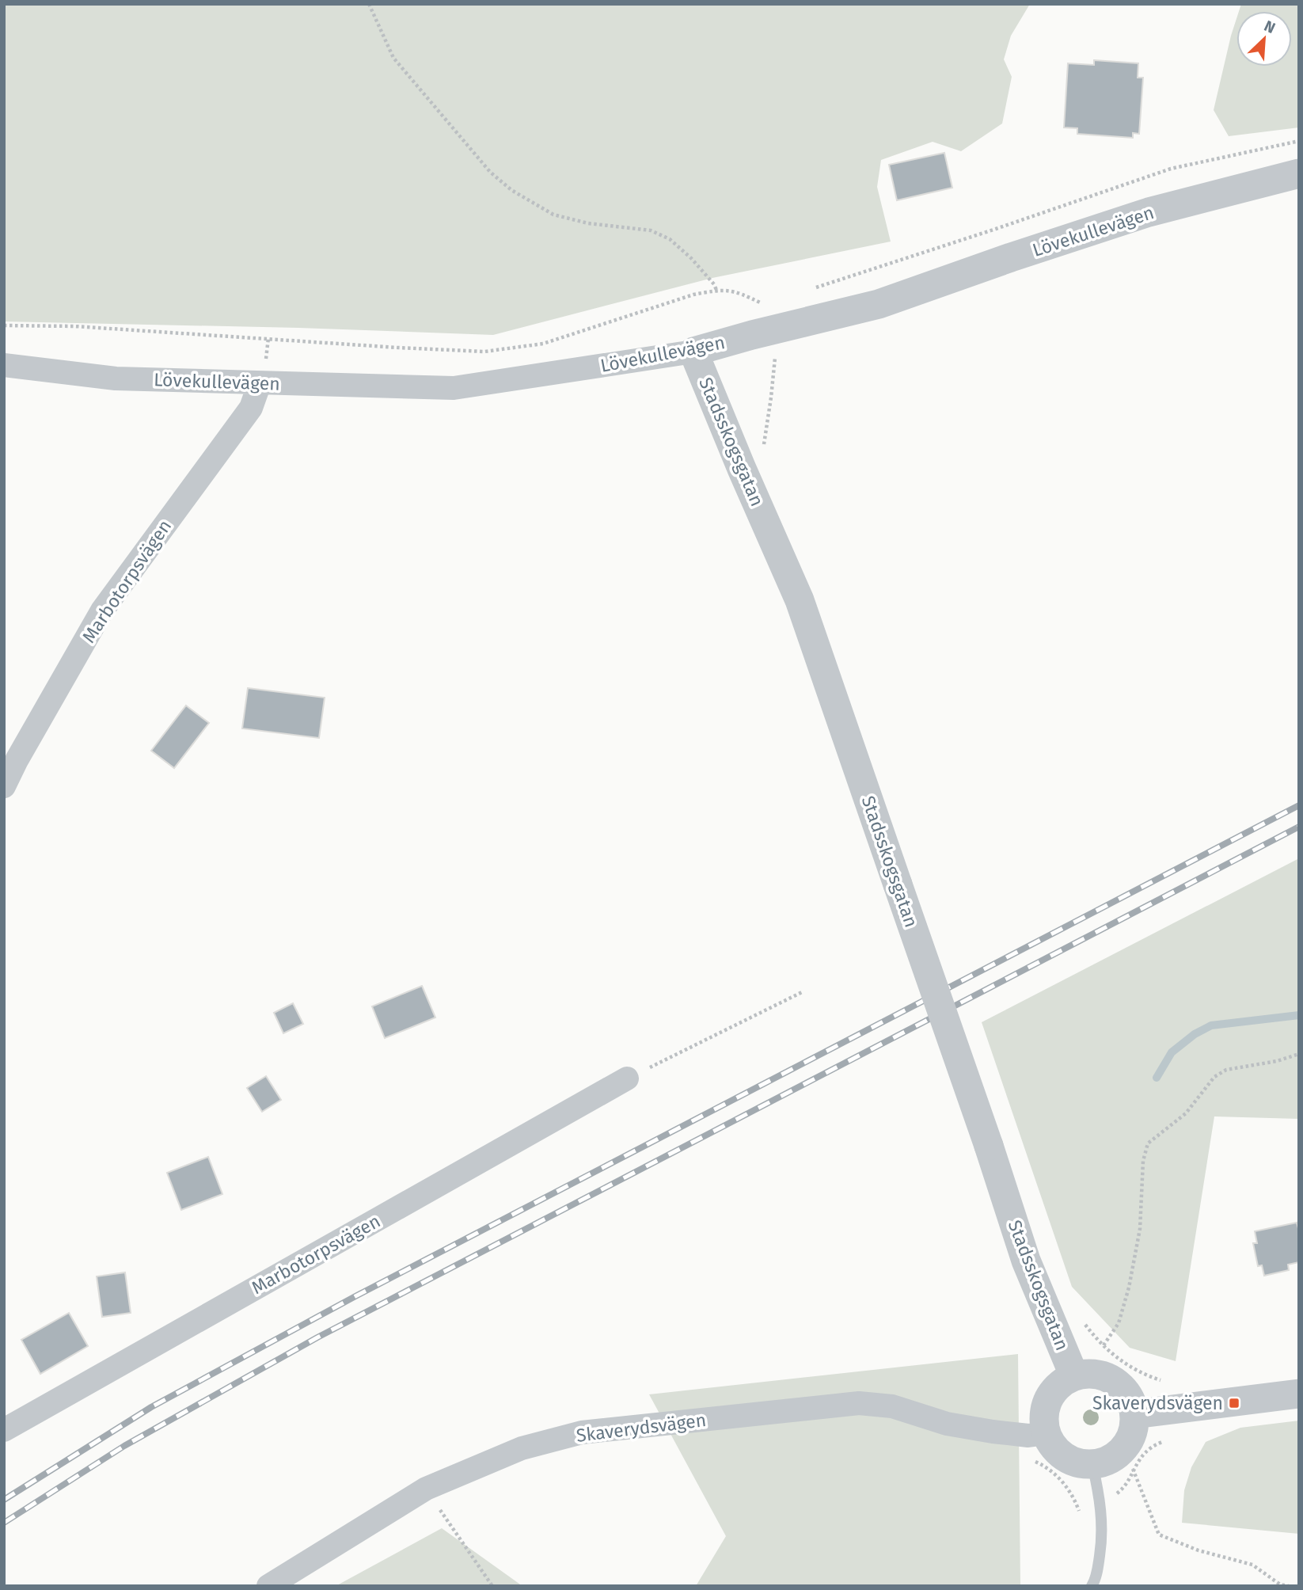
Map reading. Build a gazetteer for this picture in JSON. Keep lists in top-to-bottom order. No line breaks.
{"streets":{"street":["Lövekullevägen","Stadsskogsgatan","Marbotorpsvägen","Skaverydsvägen"]},"crossings":[["Lövekullevägen","Stadsskogsgatan"],["Lövekullevägen","Marbotorpsvägen"],["Stadsskogsgatan","Skaverydsvägen"]],"places":{"transit":["Skaverydsvägen"]},"north":"top right"}
